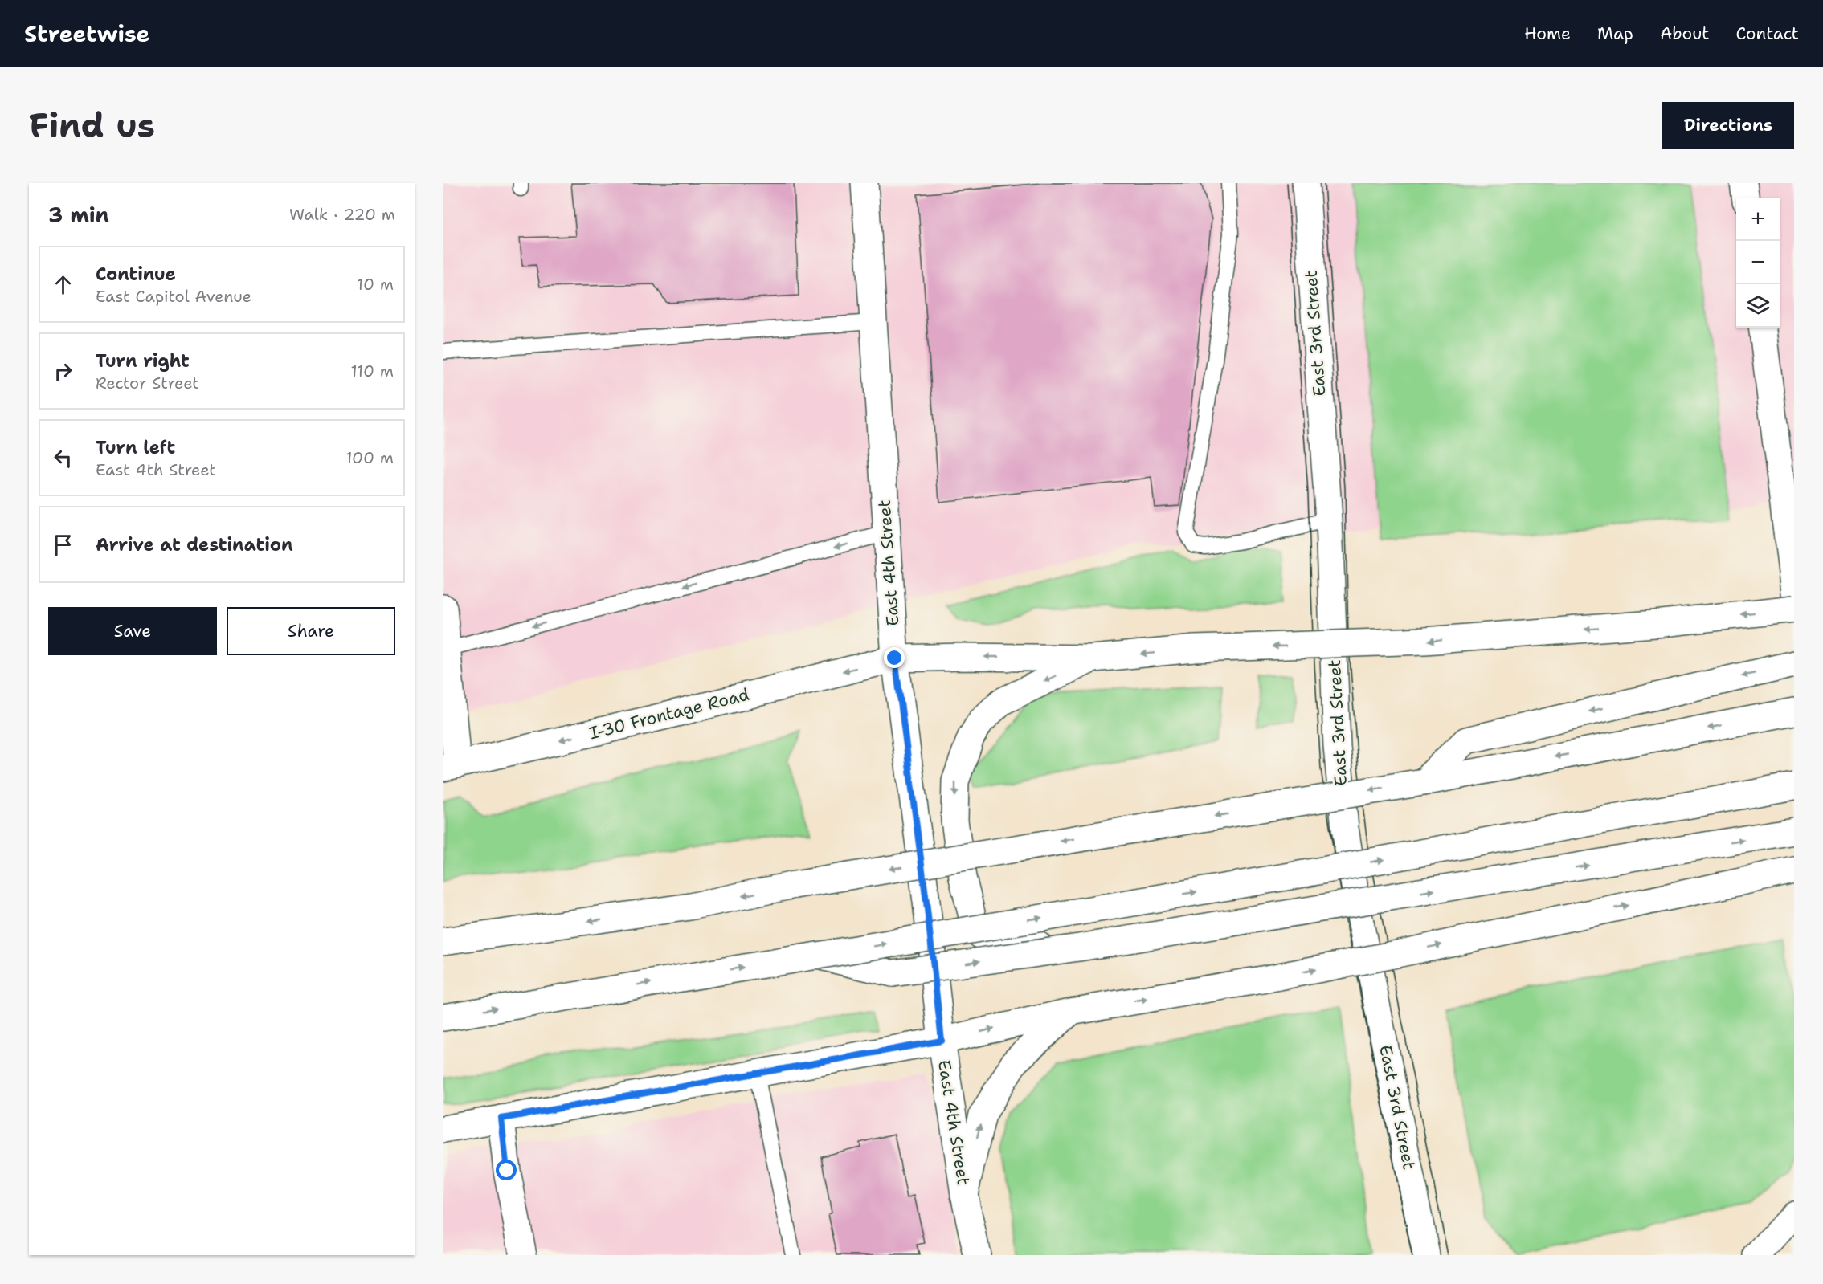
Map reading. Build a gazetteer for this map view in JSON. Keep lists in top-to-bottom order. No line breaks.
{"streets":{"main road":["East 3rd Street","East 4th Street","I-30 Frontage Road"]},"crossings":[["East 4th Street","I-30 Frontage Road"]],"page":{"header":"Streetwise","nav":["Home","Map","About","Contact"],"buttons":["Directions",["Save","Share"]],"title":"Find us","heading":["3 min","Walk · 220 m"],"map_buttons":["+","−"],"list":[["Continue","East Capitol Avenue","10 m"],["Turn right","Rector Street","110 m"],["Turn left","East 4th Street","100 m"],"Arrive at destination"]}}
